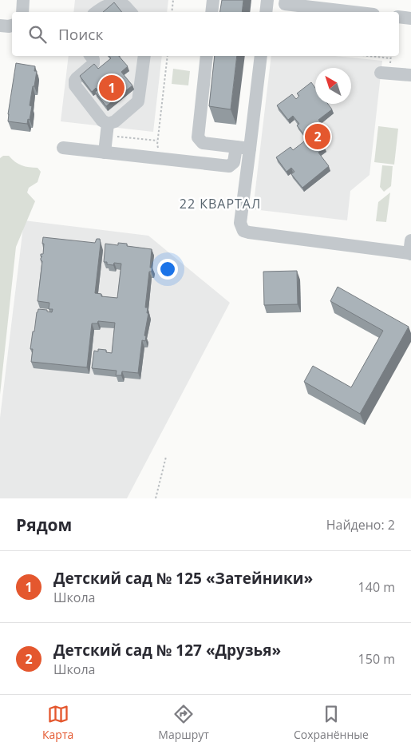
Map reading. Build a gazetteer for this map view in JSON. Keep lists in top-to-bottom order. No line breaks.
{"districts":["22 КВАРТАЛ"],"north":"top left","page":{"search":"Поиск","pins":["1","2"],"heading":["Рядом","Найдено: 2"],"list":[{"mark":"1","name":"Детский сад № 125 «Затейники»","note":"Школа","value":"140 m"},{"mark":"2","name":"Детский сад № 127 «Друзья»","note":"Школа","value":"150 m"}],"nav":["Карта","Маршрут","Сохранённые"]}}
